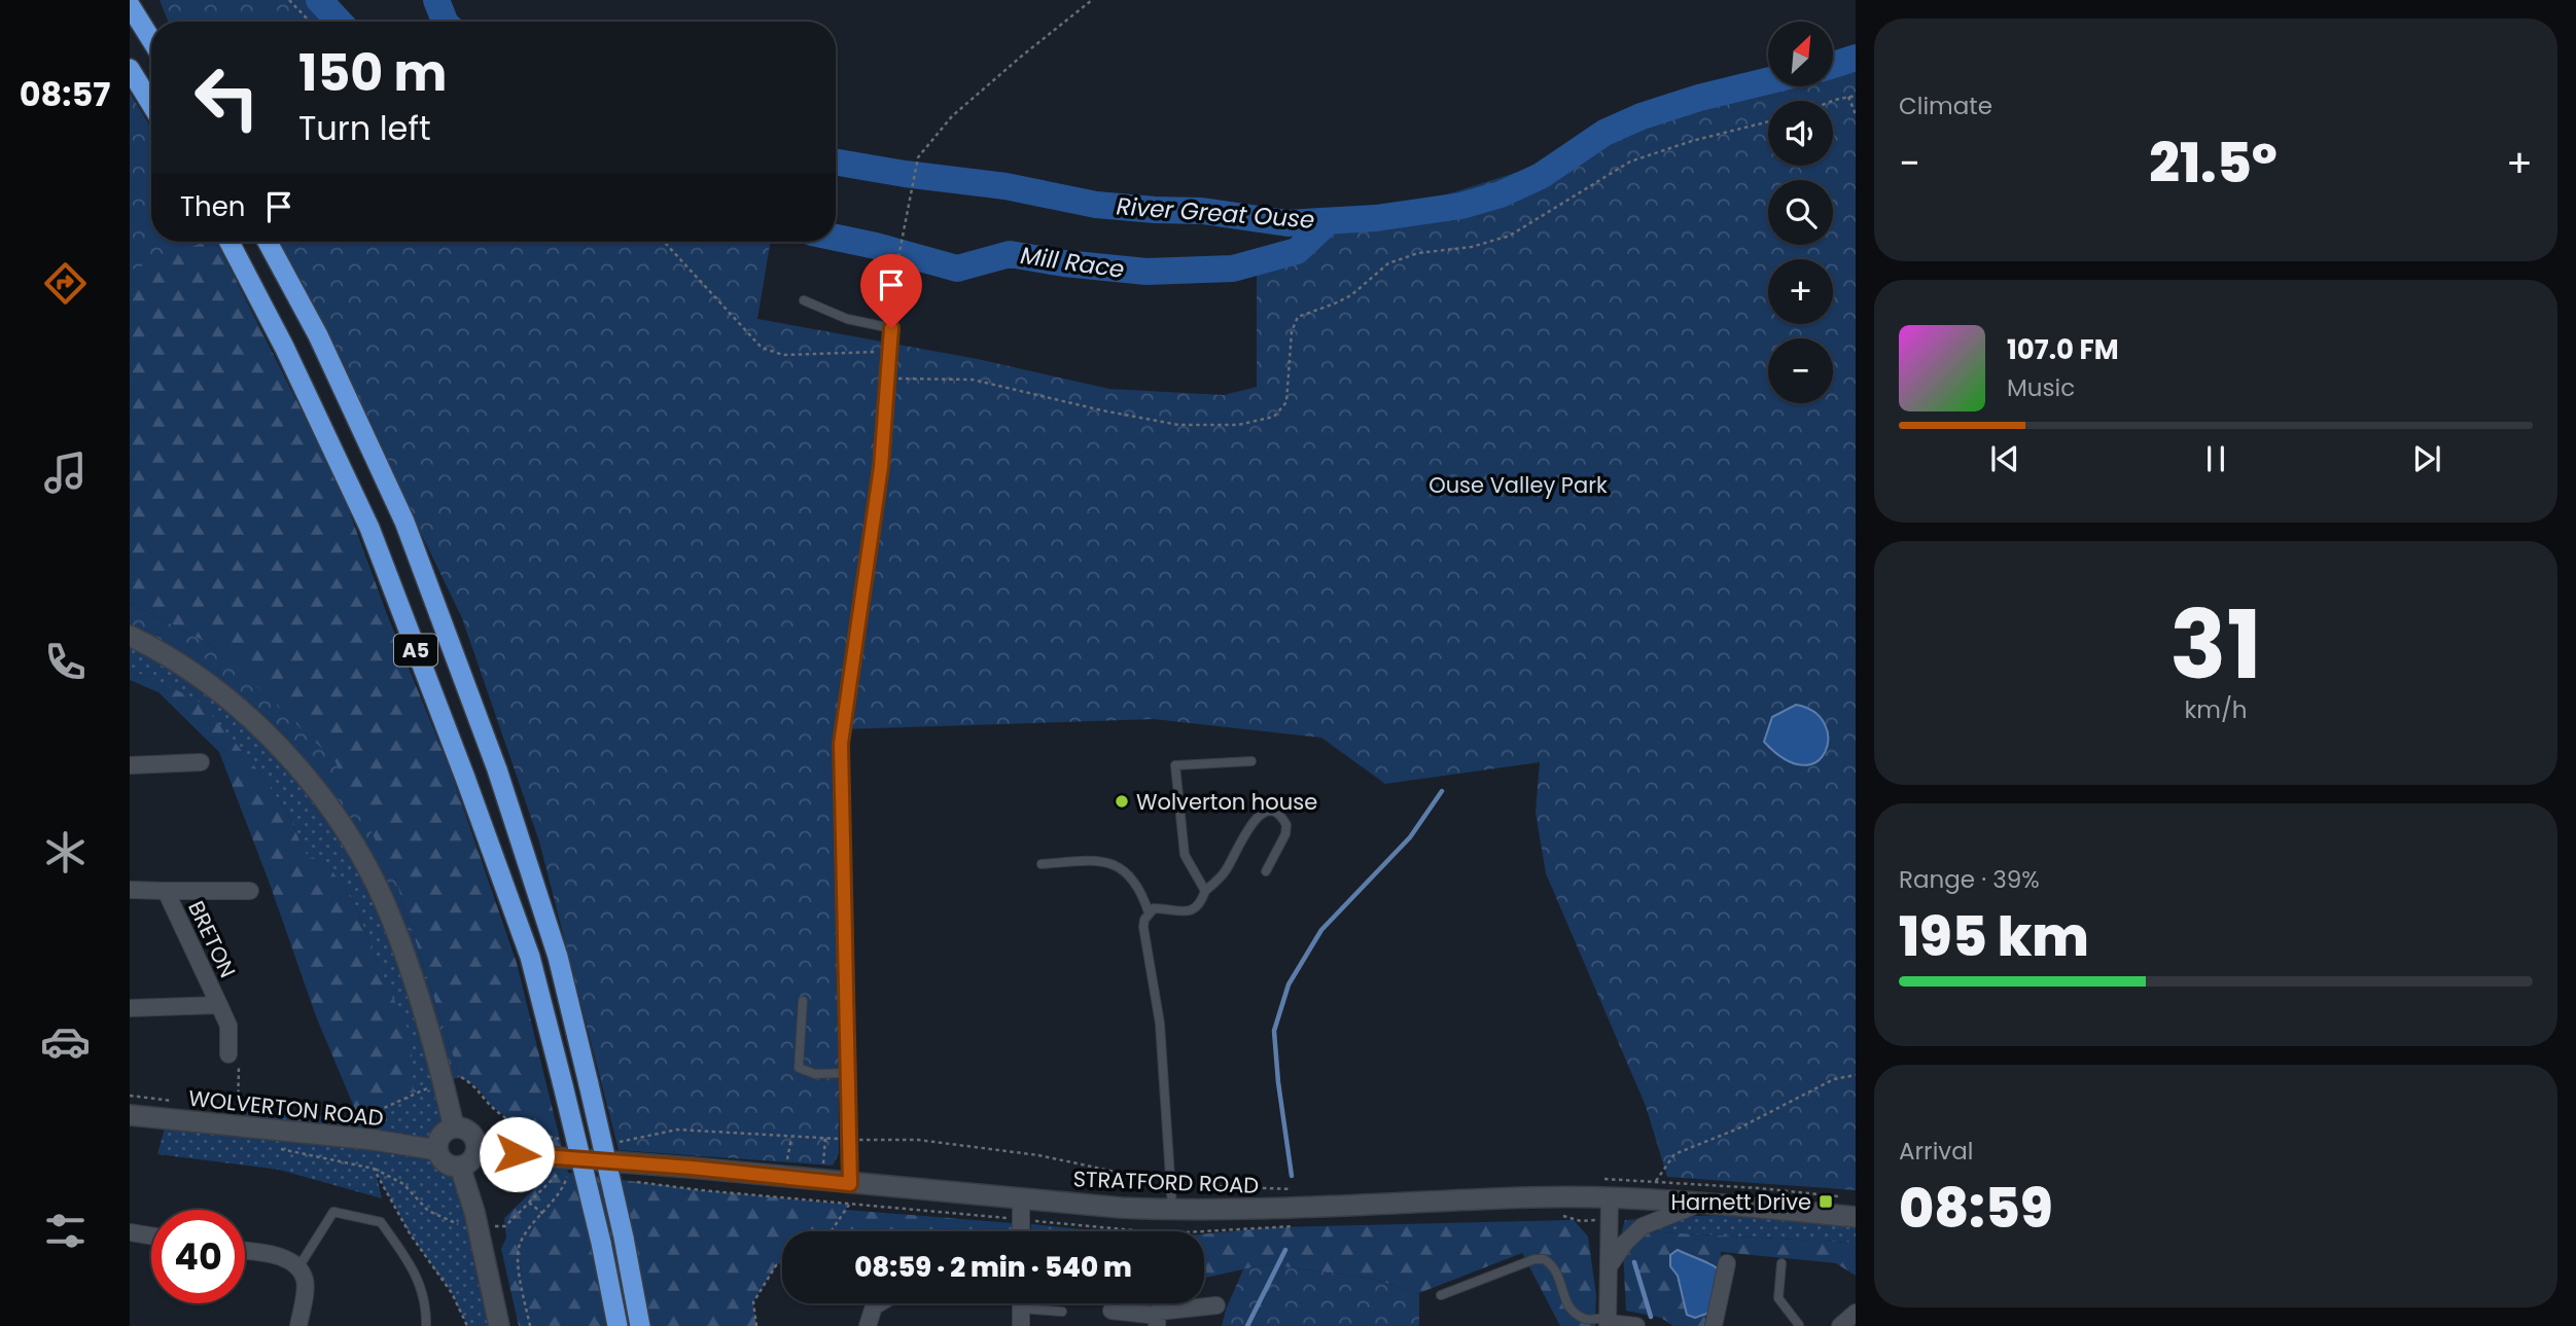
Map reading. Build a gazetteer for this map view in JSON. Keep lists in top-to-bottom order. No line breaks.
{"streets":{"highway":["A5"],"street":["BRETON","WOLVERTON ROAD","STRATFORD ROAD"]},"crossings":[["WOLVERTON ROAD","STRATFORD ROAD"]],"water":["River Great Ouse","Mill Race"],"parks":["Ouse Valley Park"],"places":{"other":["Wolverton house"],"transit":["Harnett Drive"]},"north":"top right","page":{"tabs":"08:57","tile":["Climate",["31","km/h"],["Range · 39%","195 km"],["Arrival","08:59"]],"map_buttons":["+","−"],"turn":["150 m","Turn left"],"heat":["−","21.5°","+"],"then":"Then","song":["107.0 FM","Music"],"limit":"40","trip":"08:59 · 2 min · 540 m"}}
